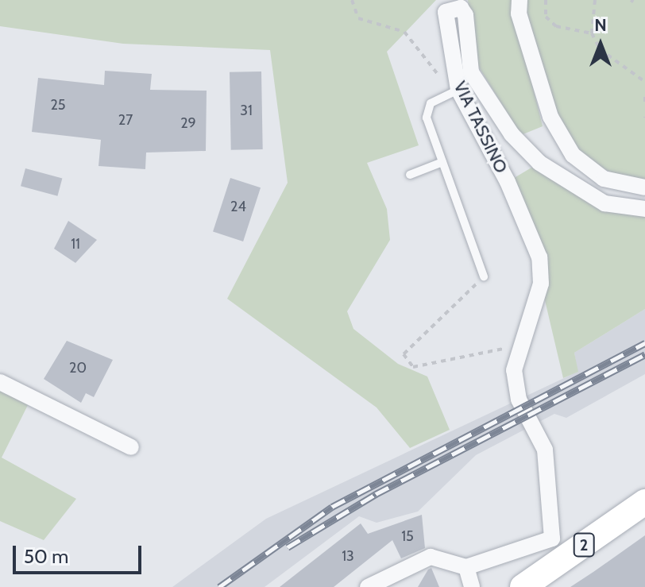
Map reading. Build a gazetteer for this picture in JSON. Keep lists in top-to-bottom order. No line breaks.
{"streets":{"main road":["2"],"street":["VIA TASSINO"]},"crossings":[["VIA TASSINO","2"]],"house_numbers":["25","31","27","29","24","11","20","15","13"],"scale_bar":"50 m","north":"top"}
